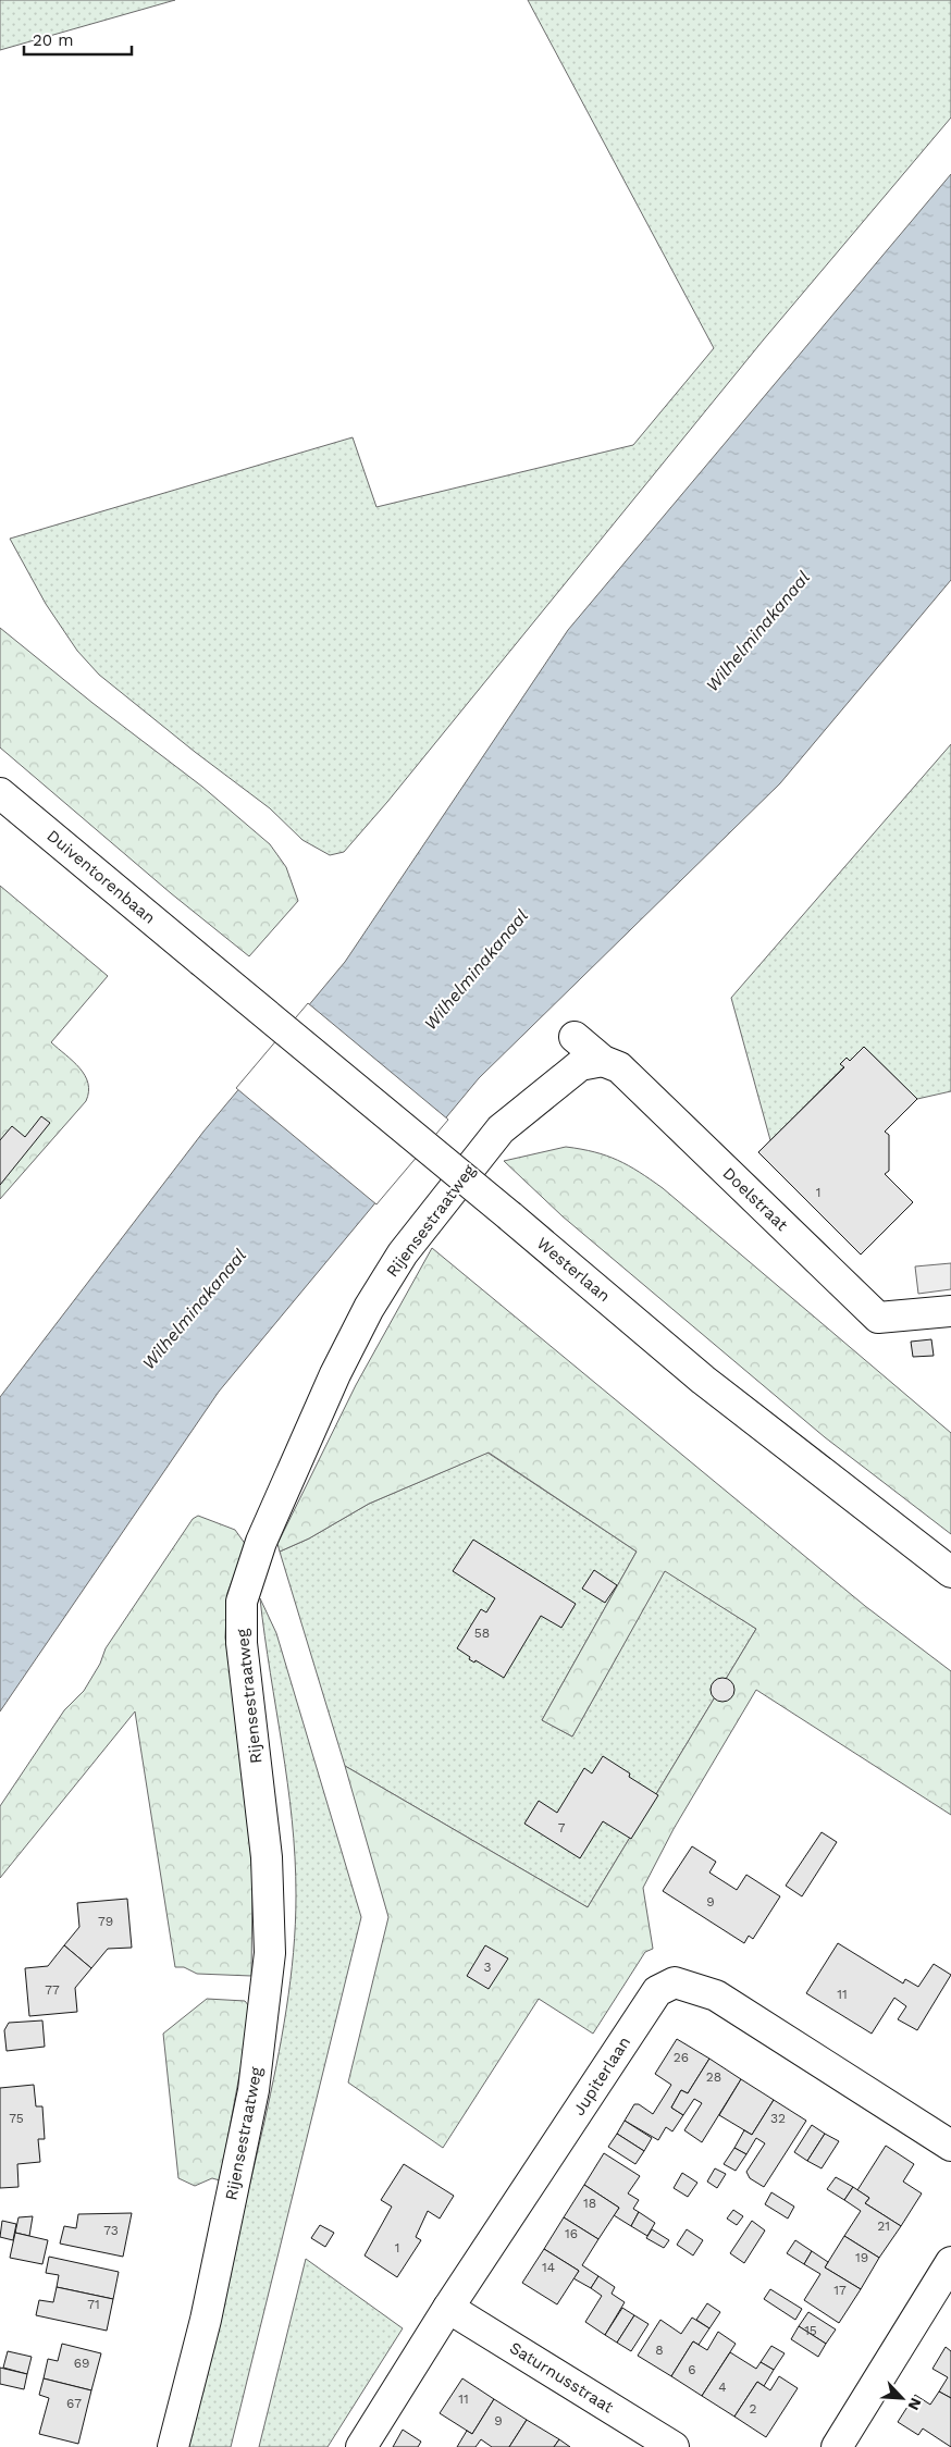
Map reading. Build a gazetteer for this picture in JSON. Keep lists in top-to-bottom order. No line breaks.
{"streets":{"street":["Duiventorenbaan","Doelstraat","Rijensestraatweg","Westerlaan","Jupiterlaan","Saturnusstraat"]},"crossings":[["Duiventorenbaan","Westerlaan"],["Doelstraat","Rijensestraatweg"],["Jupiterlaan","Saturnusstraat"]],"water":["Wilhelminakanaal"],"house_numbers":["1","58","7","9","79","3","77","11","26","28","75","32","18","21","73","16","1","19","14","17","71","15","8","69","6","4","11","67","2","9"],"scale_bar":"20 m","north":"bottom right"}
